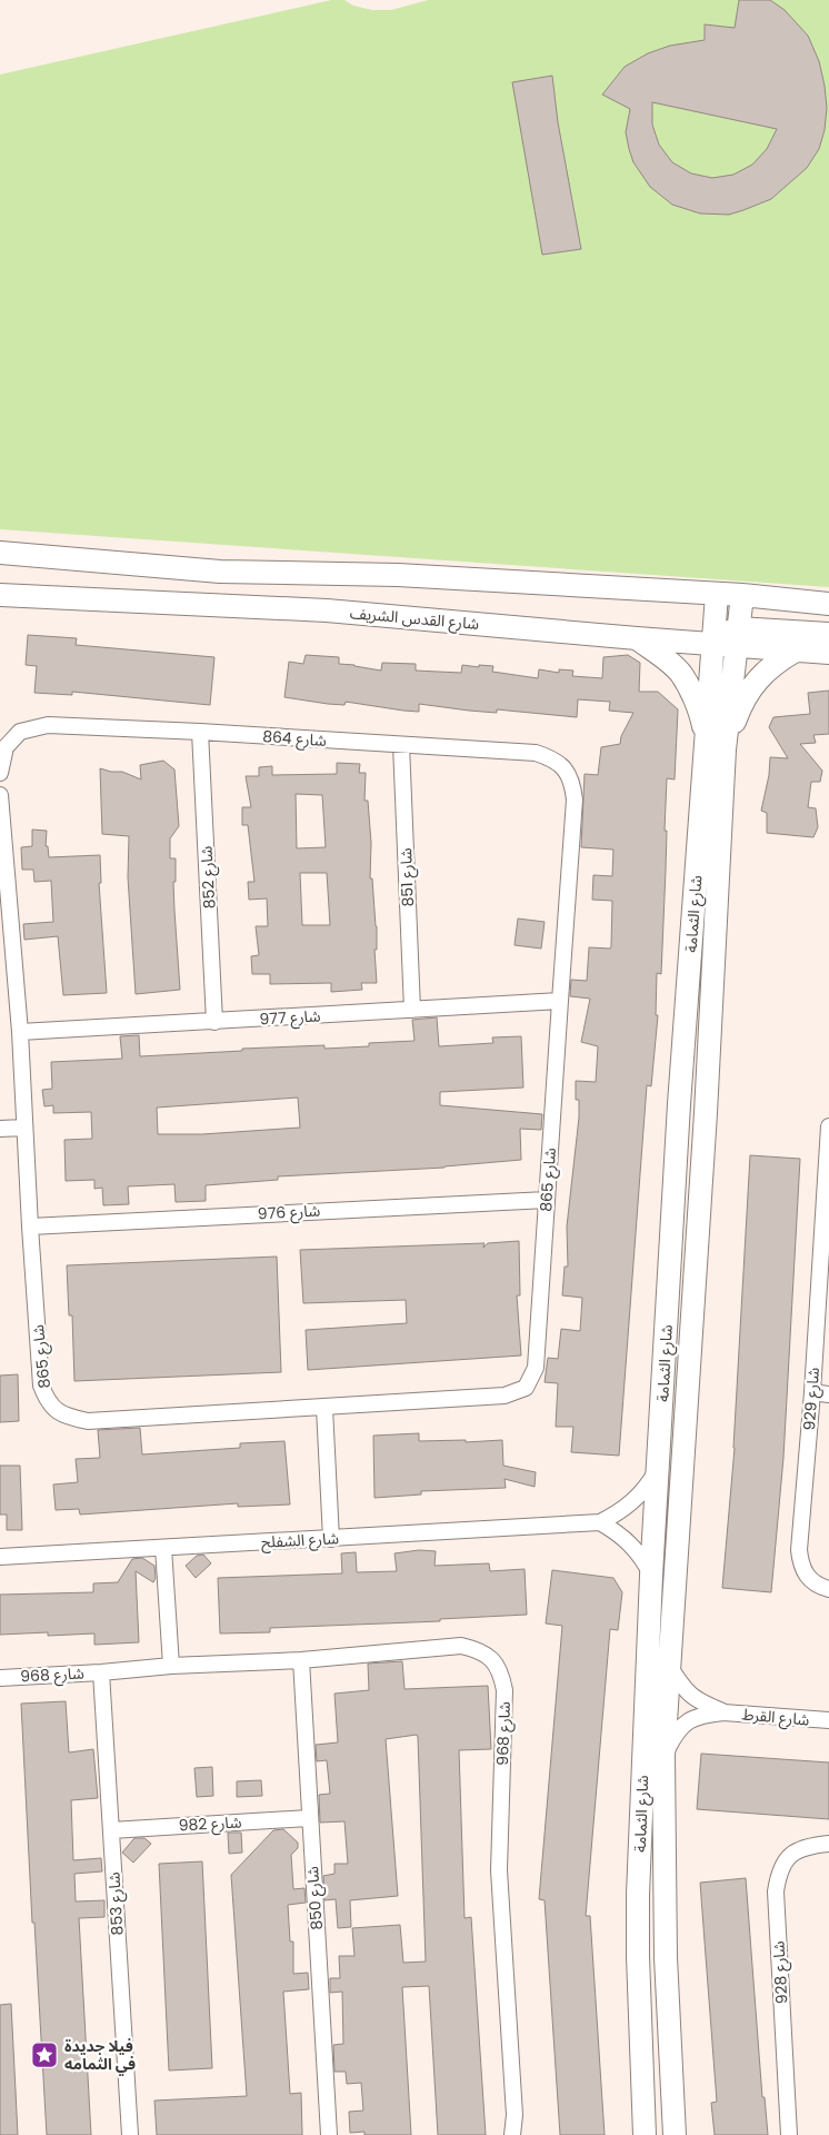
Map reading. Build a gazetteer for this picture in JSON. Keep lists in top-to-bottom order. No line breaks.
{"streets":{"street":["شارع القدس الشريف","شارع 864","شارع 852","شارع 851","شارع الثمامة","شارع 977","شارع 865","شارع 976","شارع 929","شارع الشفلح","شارع 968","شارع القرط","شارع 982","شارع 850","شارع 853","شارع 928"]},"crossings":[["شارع القدس الشريف","شارع الثمامة"],["شارع 864","شارع 852"],["شارع 864","شارع 851"],["شارع 864","شارع 865"],["شارع 852","شارع 977"],["شارع 851","شارع 977"],["شارع الثمامة","شارع الشفلح"],["شارع الثمامة","شارع القرط"],["شارع 977","شارع 865"],["شارع 865","شارع 976"],["شارع 968","شارع 850"],["شارع 968","شارع 853"],["شارع 982","شارع 850"],["شارع 982","شارع 853"]],"places":{"place":["فيلا جديدة في الثمامه"]}}
